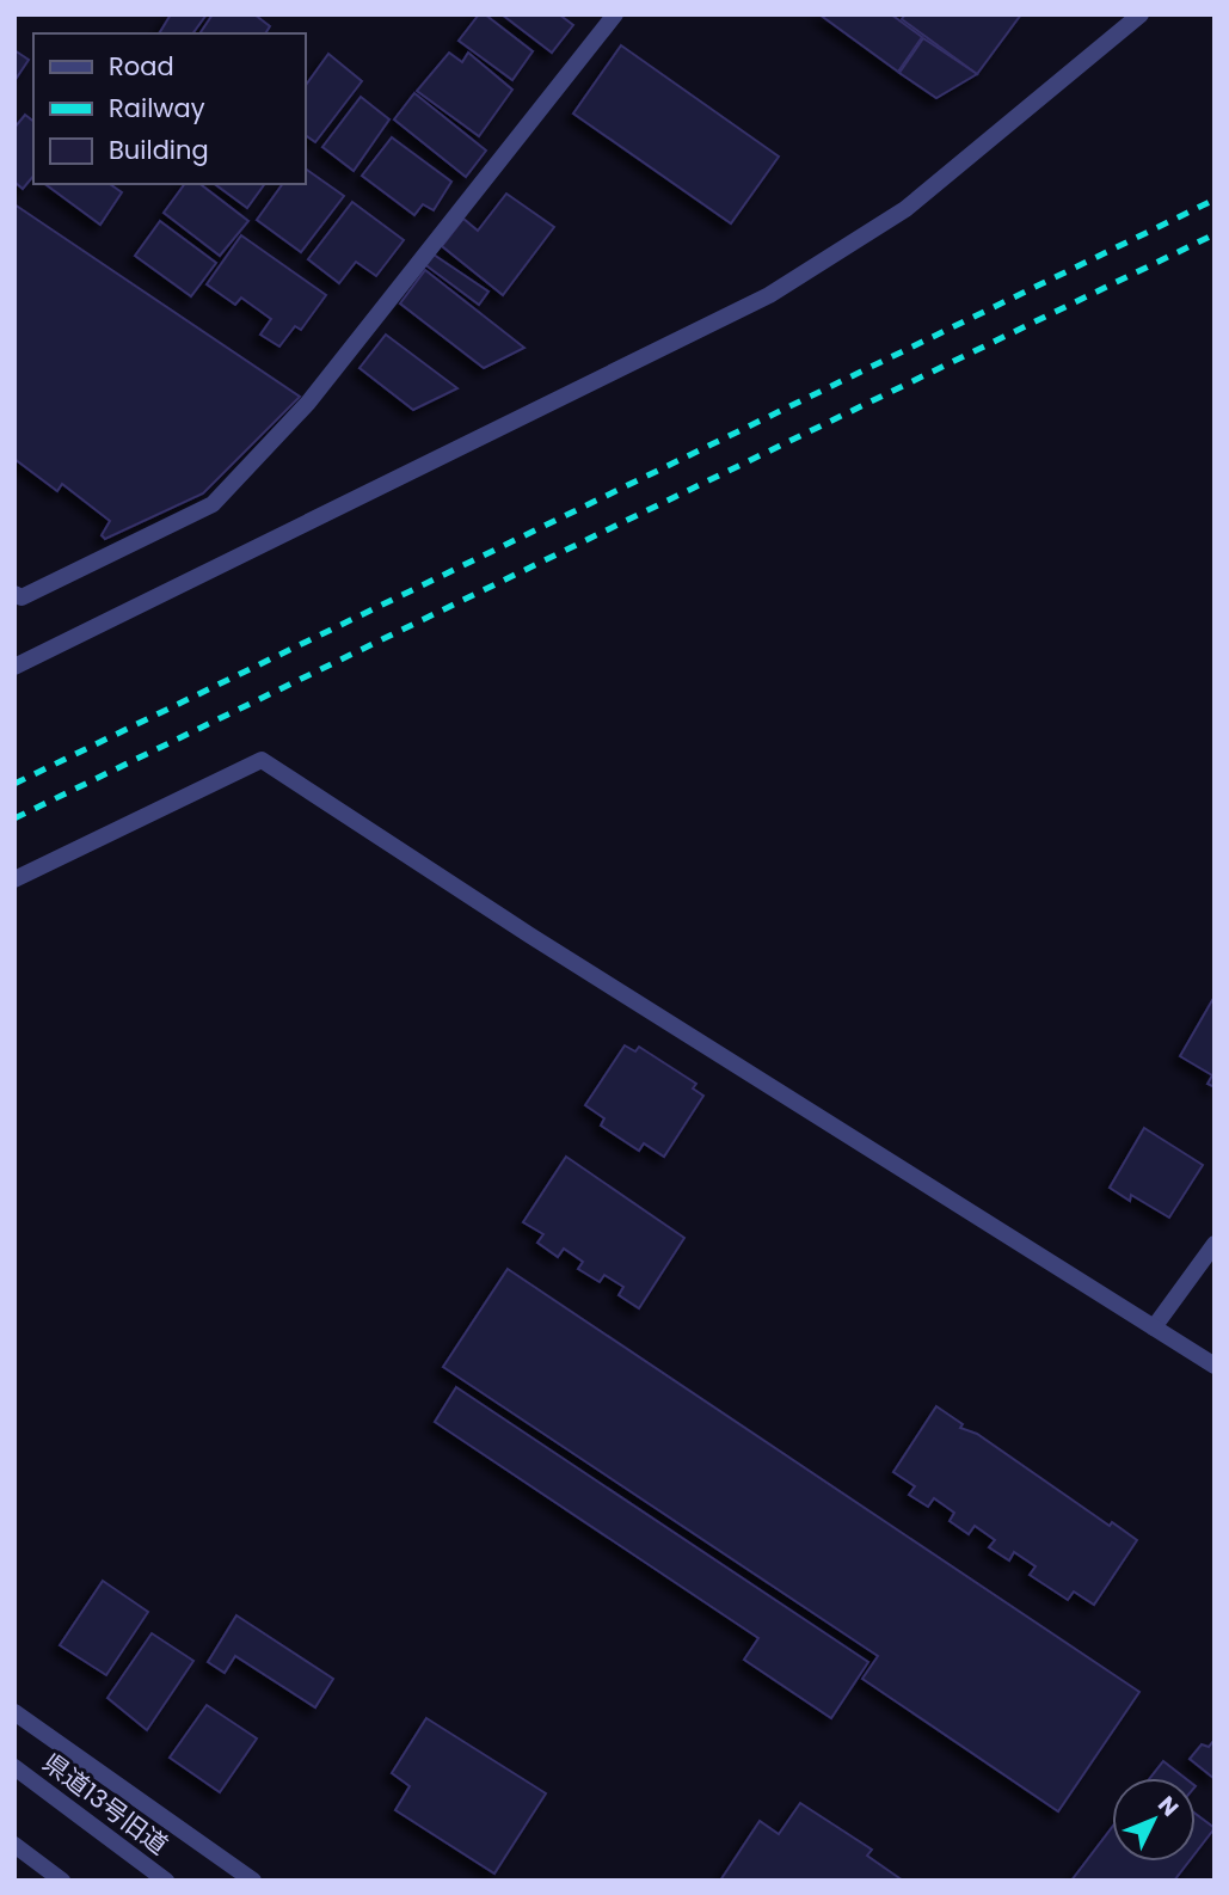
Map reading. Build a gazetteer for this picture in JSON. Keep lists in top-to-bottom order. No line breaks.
{"streets":{"street":["県道13号旧道"]},"legend":["Road","Railway","Building"],"north":"top right"}
